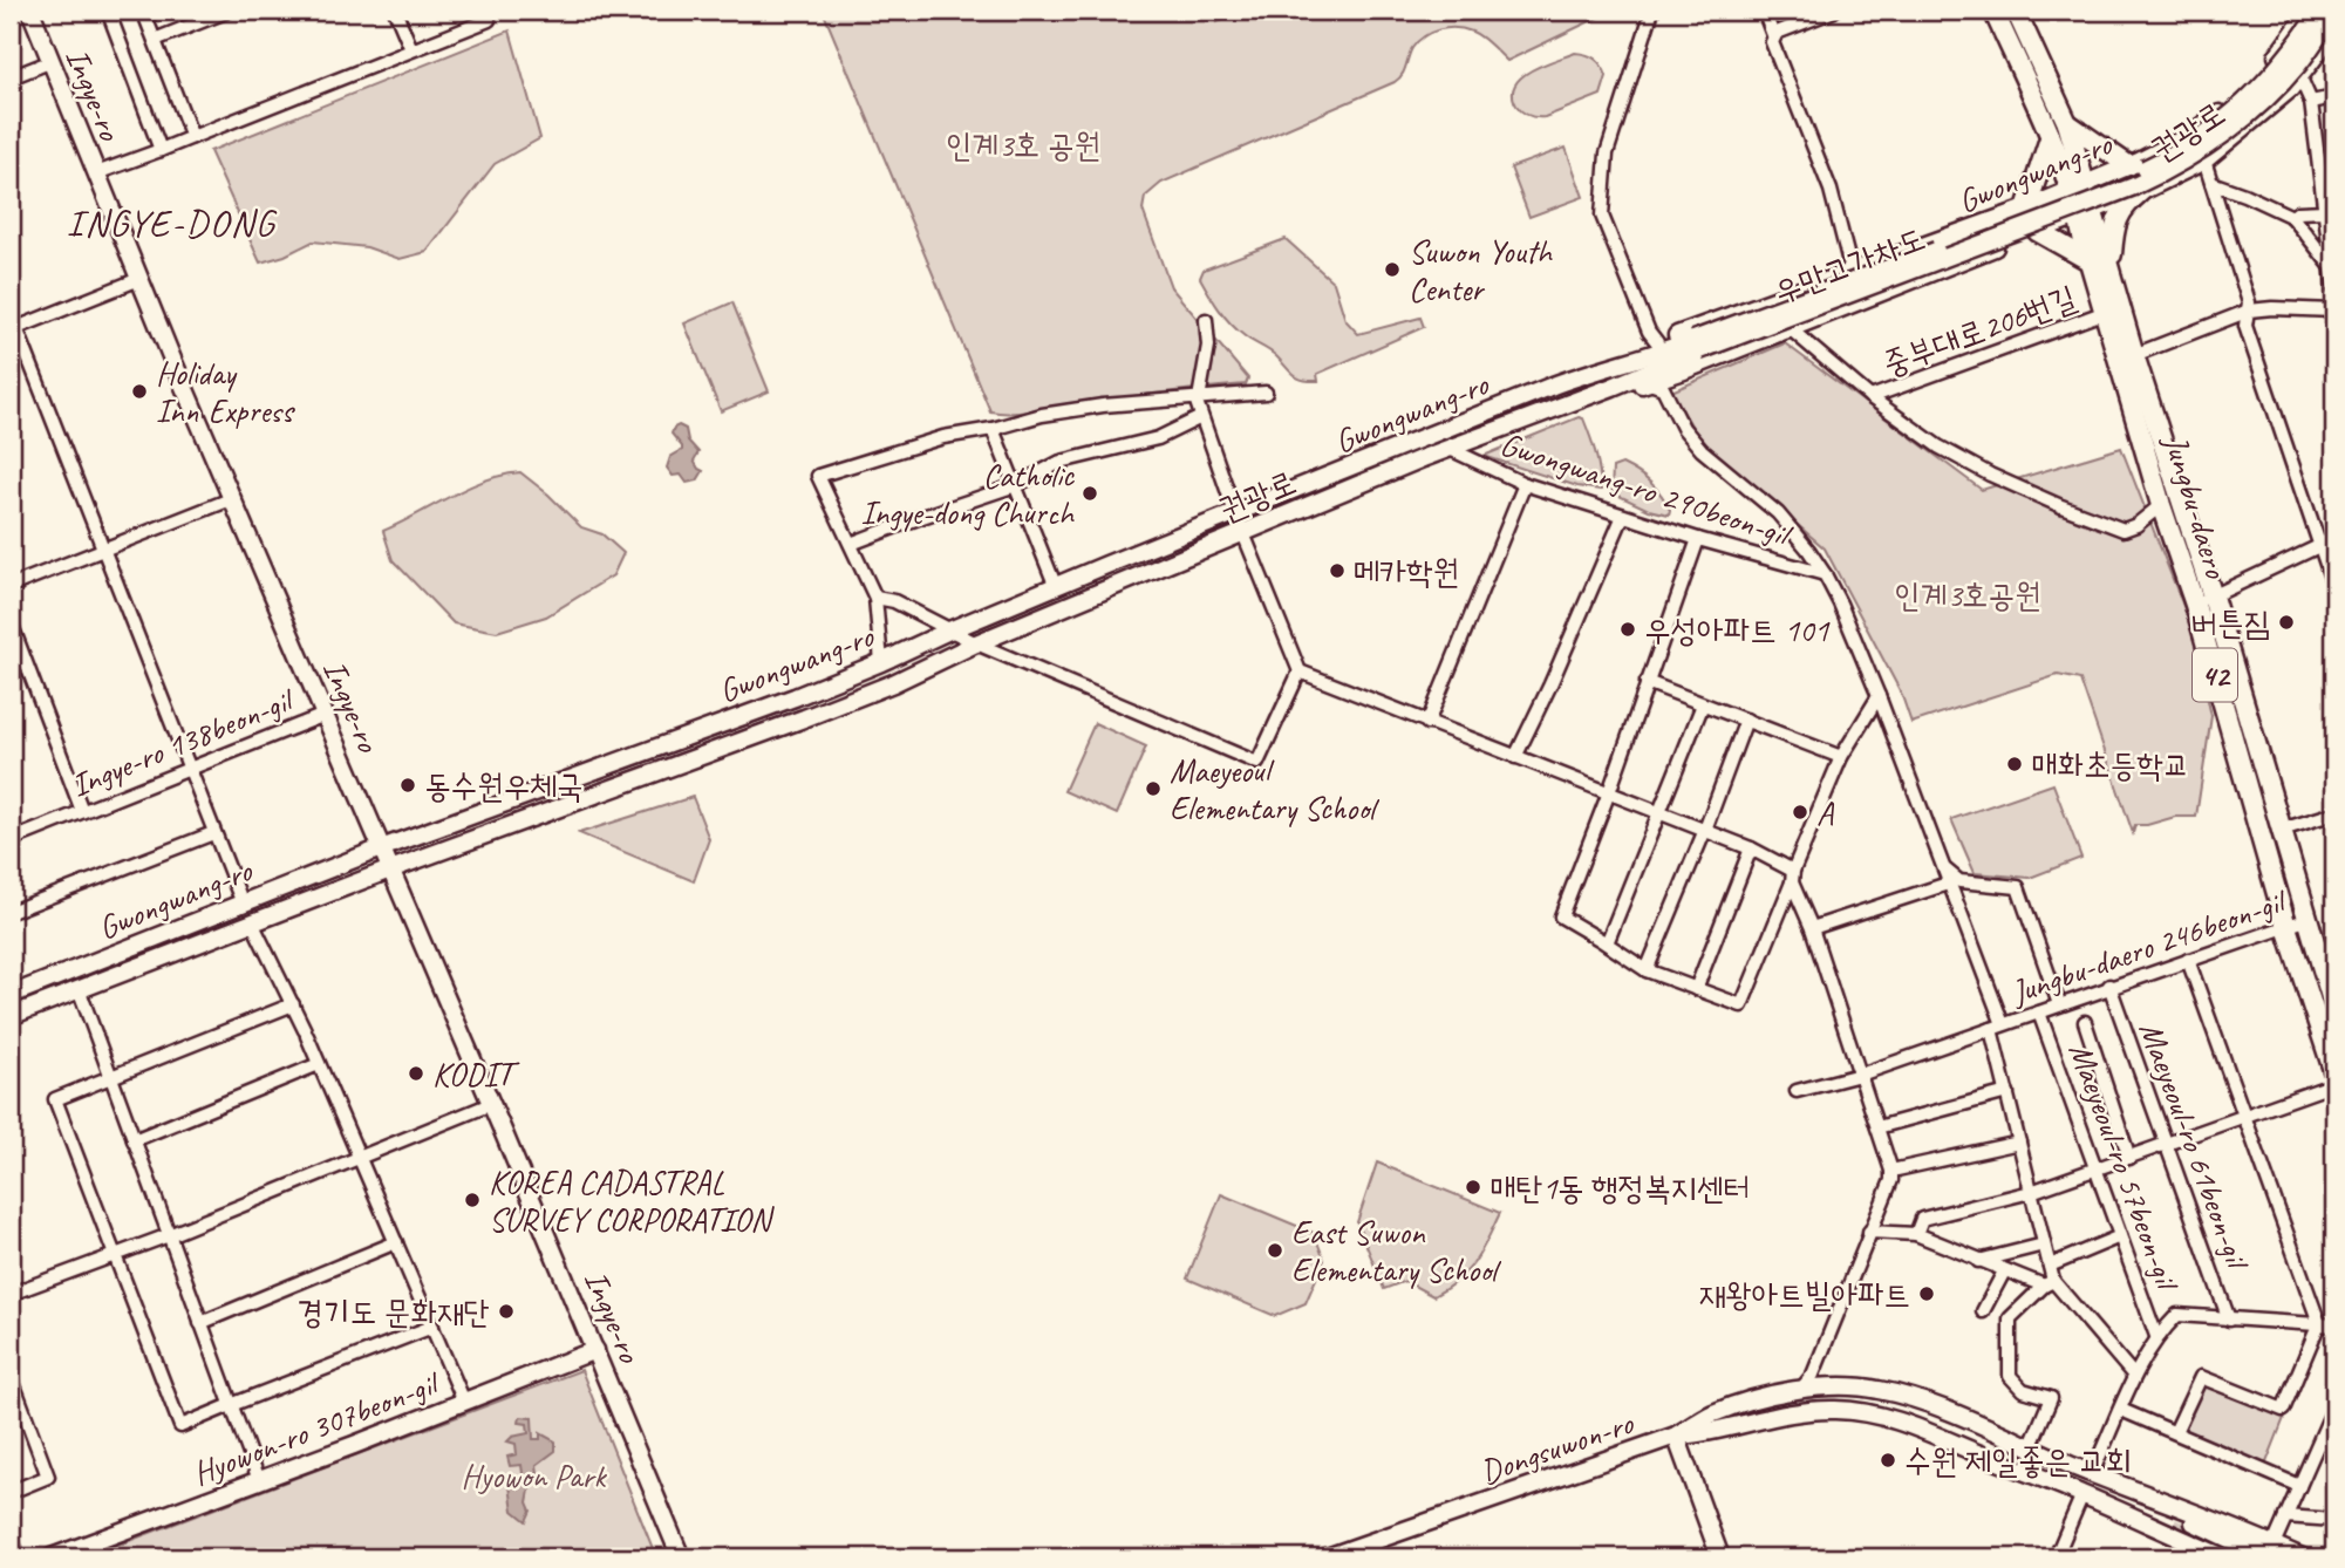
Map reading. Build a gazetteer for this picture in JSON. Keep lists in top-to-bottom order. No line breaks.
{"streets":{"main road":["Jungbu-daero","42"],"street":["Ingye-ro","권광로","Gwongwang-ro","우만고가차도","중부대로206번길","Gwongwang-ro 290beon-gil","Ingye-ro 138beon-gil","Jungbu-daero 246beon-gil","Maeyeoul-ro 61beon-gil","Maeyeoul-ro 57beon-gil","Hyowon-ro 307beon-gil","Dongsuwon-ro"]},"crossings":[["Ingye-ro","권광로"],["Ingye-ro","Gwongwang-ro"],["Ingye-ro","Ingye-ro 138beon-gil"],["Ingye-ro","Hyowon-ro 307beon-gil"],["권광로","Gwongwang-ro"],["권광로","우만고가차도"],["권광로","Gwongwang-ro 290beon-gil"],["권광로","Jungbu-daero"],["Gwongwang-ro","우만고가차도"],["Gwongwang-ro","Jungbu-daero"],["Gwongwang-ro","Jungbu-daero 246beon-gil"],["중부대로206번길","Jungbu-daero"],["Gwongwang-ro 290beon-gil","Jungbu-daero 246beon-gil"],["Jungbu-daero","Jungbu-daero 246beon-gil"],["Jungbu-daero 246beon-gil","Maeyeoul-ro 61beon-gil"],["Jungbu-daero 246beon-gil","Maeyeoul-ro 57beon-gil"]],"districts":["INGYE-DONG"],"parks":["인계3호 공원","인계3호공원","Hyowon Park"],"places":["Suwon Youth Center","Holiday Inn Express","Catholic Ingye-dong Church","메카학원","버튼짐","우성아파트 101","매화초등학교","동수원우체국","Maeyeoul Elementary School","A","KODIT","매탄1동 행정복지센터","KOREA CADASTRAL SURVEY CORPORATION","East Suwon Elementary School","재왕아트빌아파트","경기도 문화재단","수원 제일좋은 교회"]}
